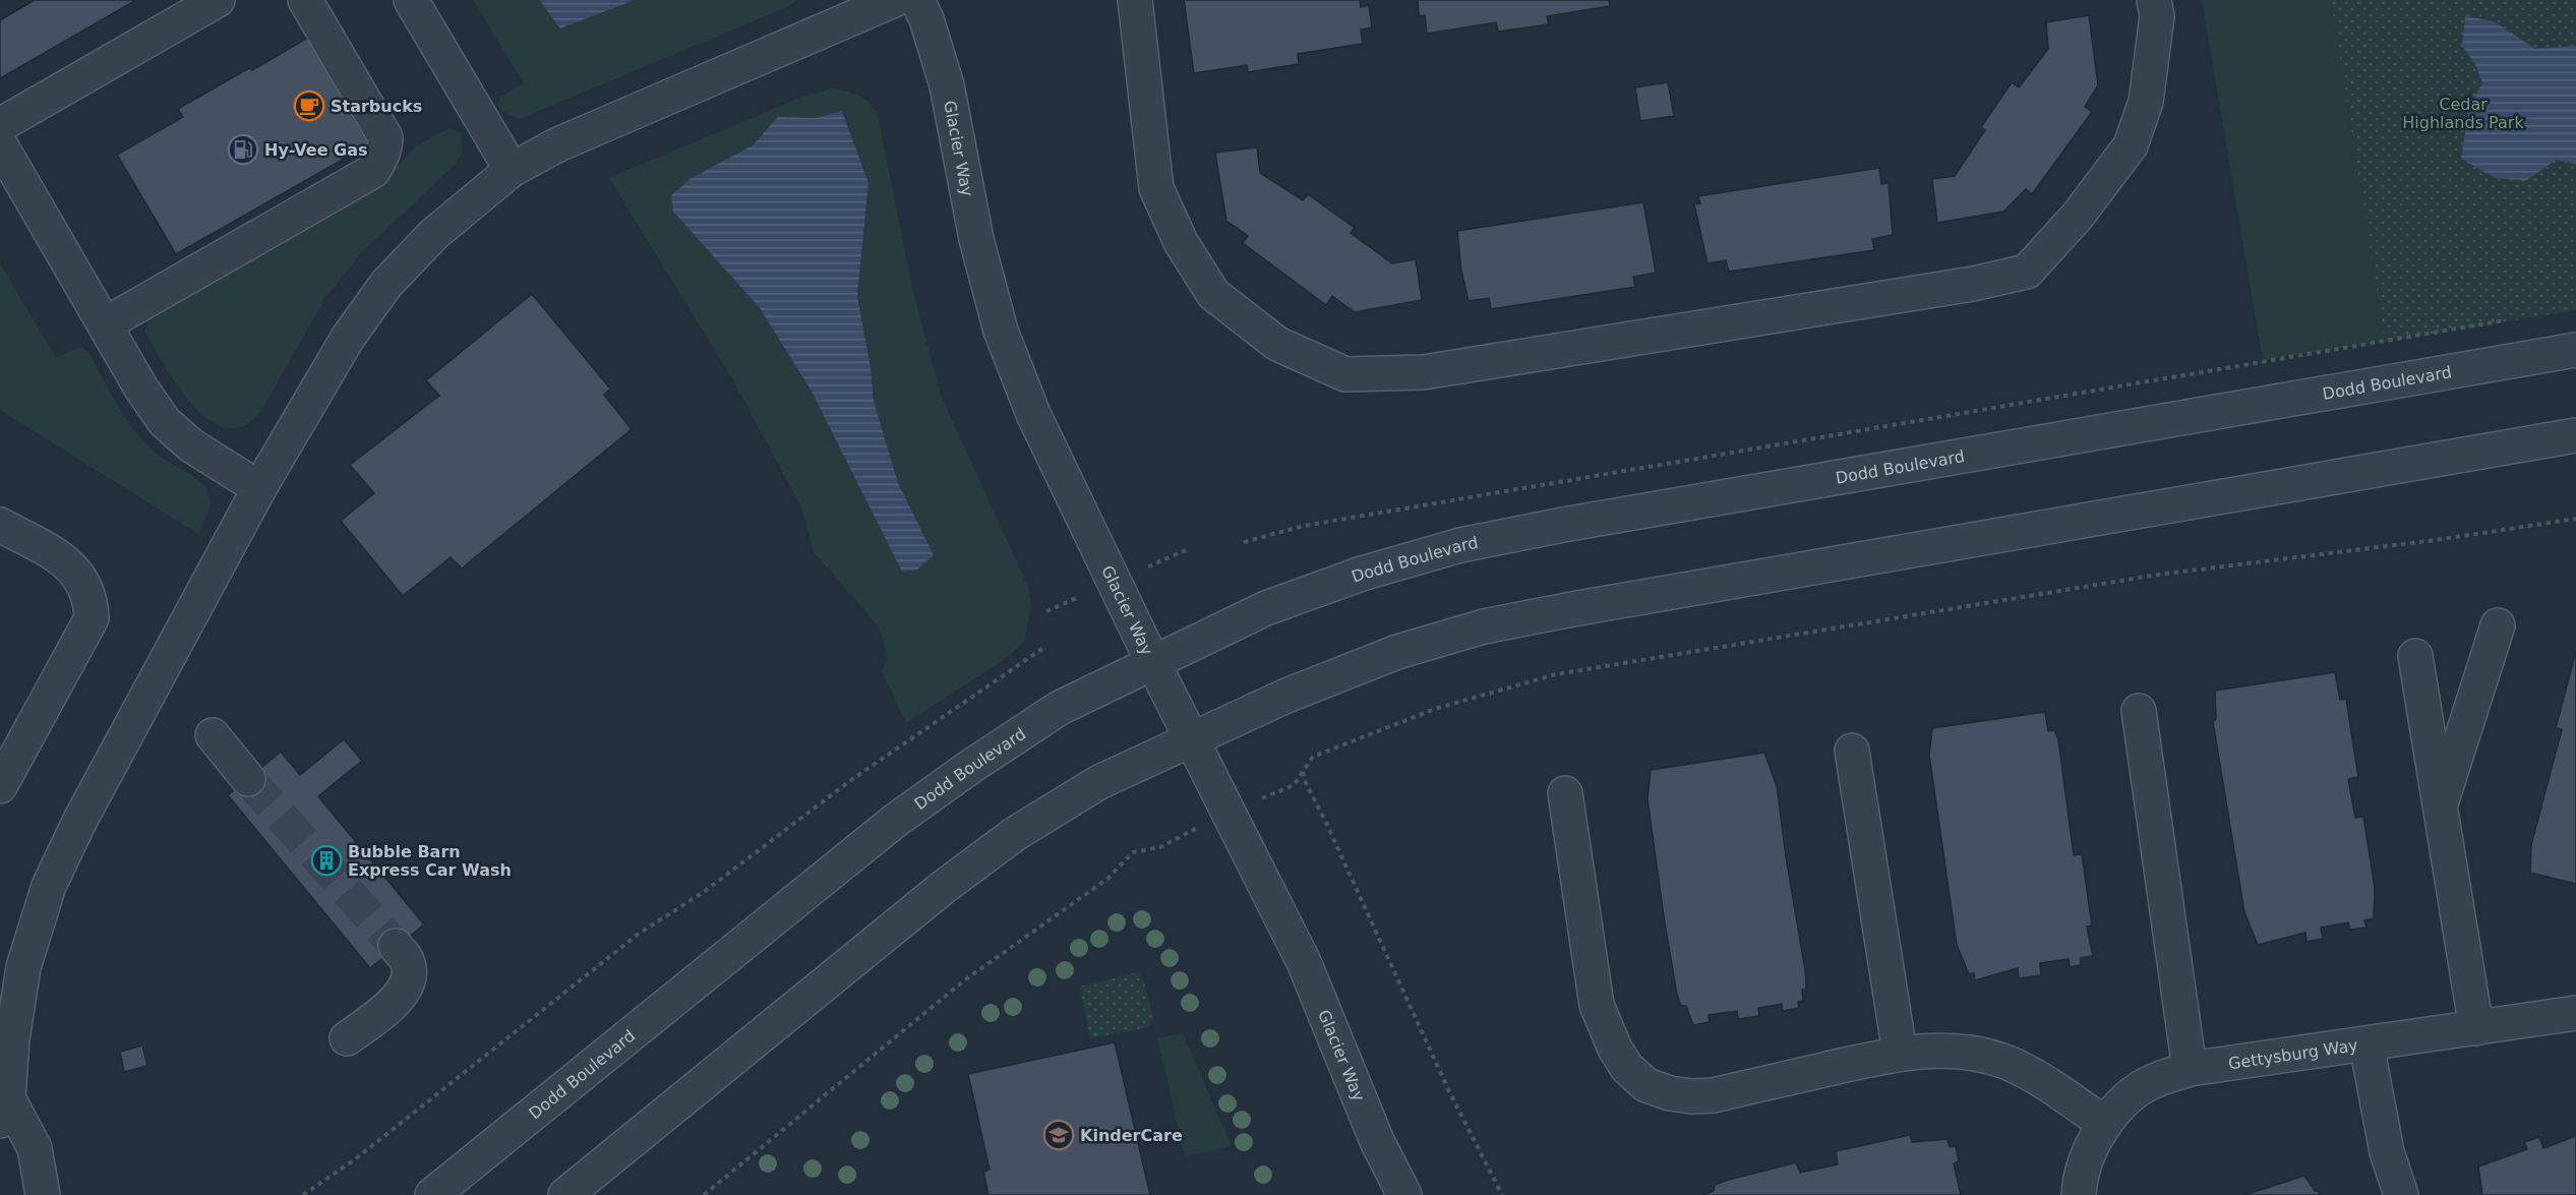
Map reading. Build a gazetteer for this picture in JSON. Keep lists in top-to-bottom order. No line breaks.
{"streets":{"street":["Glacier Way","Dodd Boulevard","Gettysburg Way"]},"crossings":[["Glacier Way","Dodd Boulevard"]],"parks":["Cedar Highlands Park"],"places":{"cafe":["Starbucks"],"fuel station":["Hy-Vee Gas"],"building":["Bubble Barn Express Car Wash"],"school or university":["KinderCare"]}}
